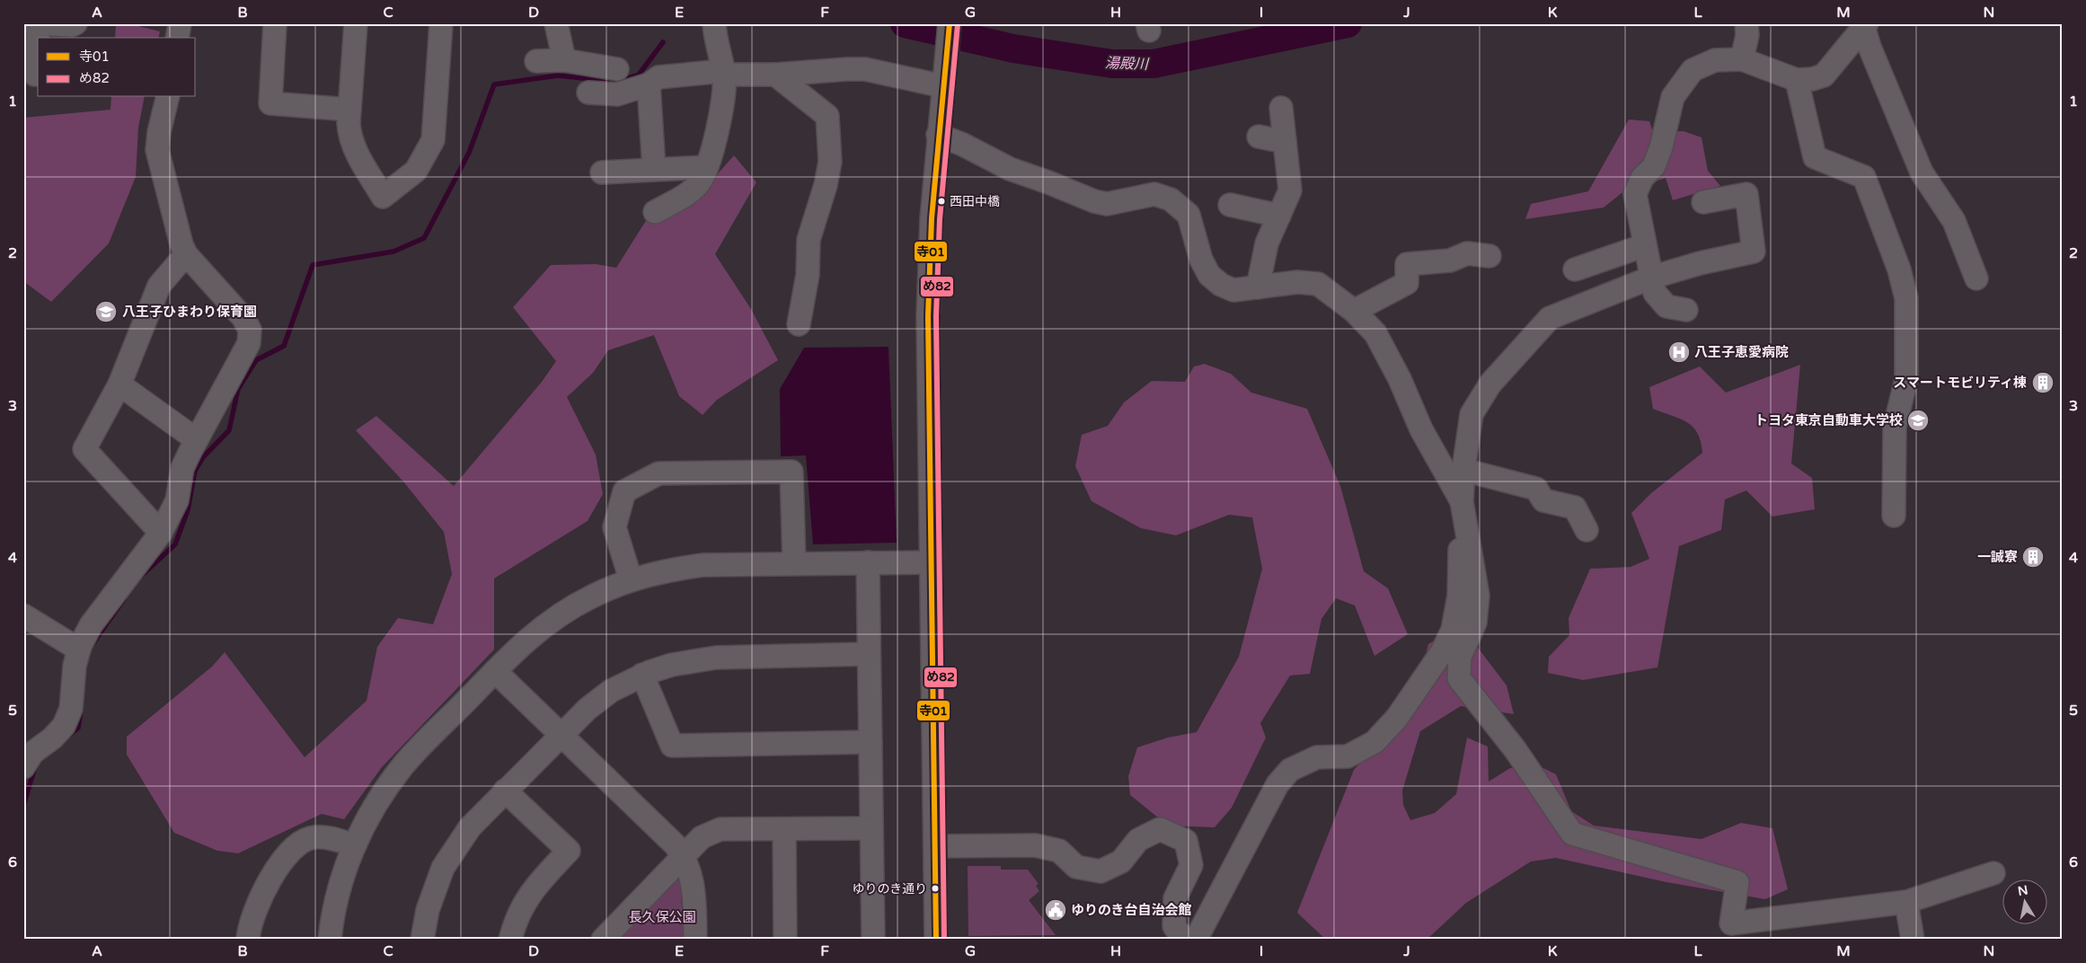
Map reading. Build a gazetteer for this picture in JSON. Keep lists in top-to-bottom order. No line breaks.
{"water":["湯殿川"],"parks":["長久保公園"],"places":{"other":["西田中橋","ゆりのき通り"],"school or university":["八王子ひまわり保育園","トヨタ東京自動車大学校"],"hospital":["八王子恵愛病院"],"building":["スマートモビリティ棟","一誠寮"],"public building":["ゆりのき台自治会館"]},"lines":["transit line 寺01","transit line め82"],"legend":["寺01","め82"],"north":"top","grid":{"columns":["A","B","C","D","E","F","G","H","I","J","K","L","M","N"],"rows":["1","2","3","4","5","6"]}}
